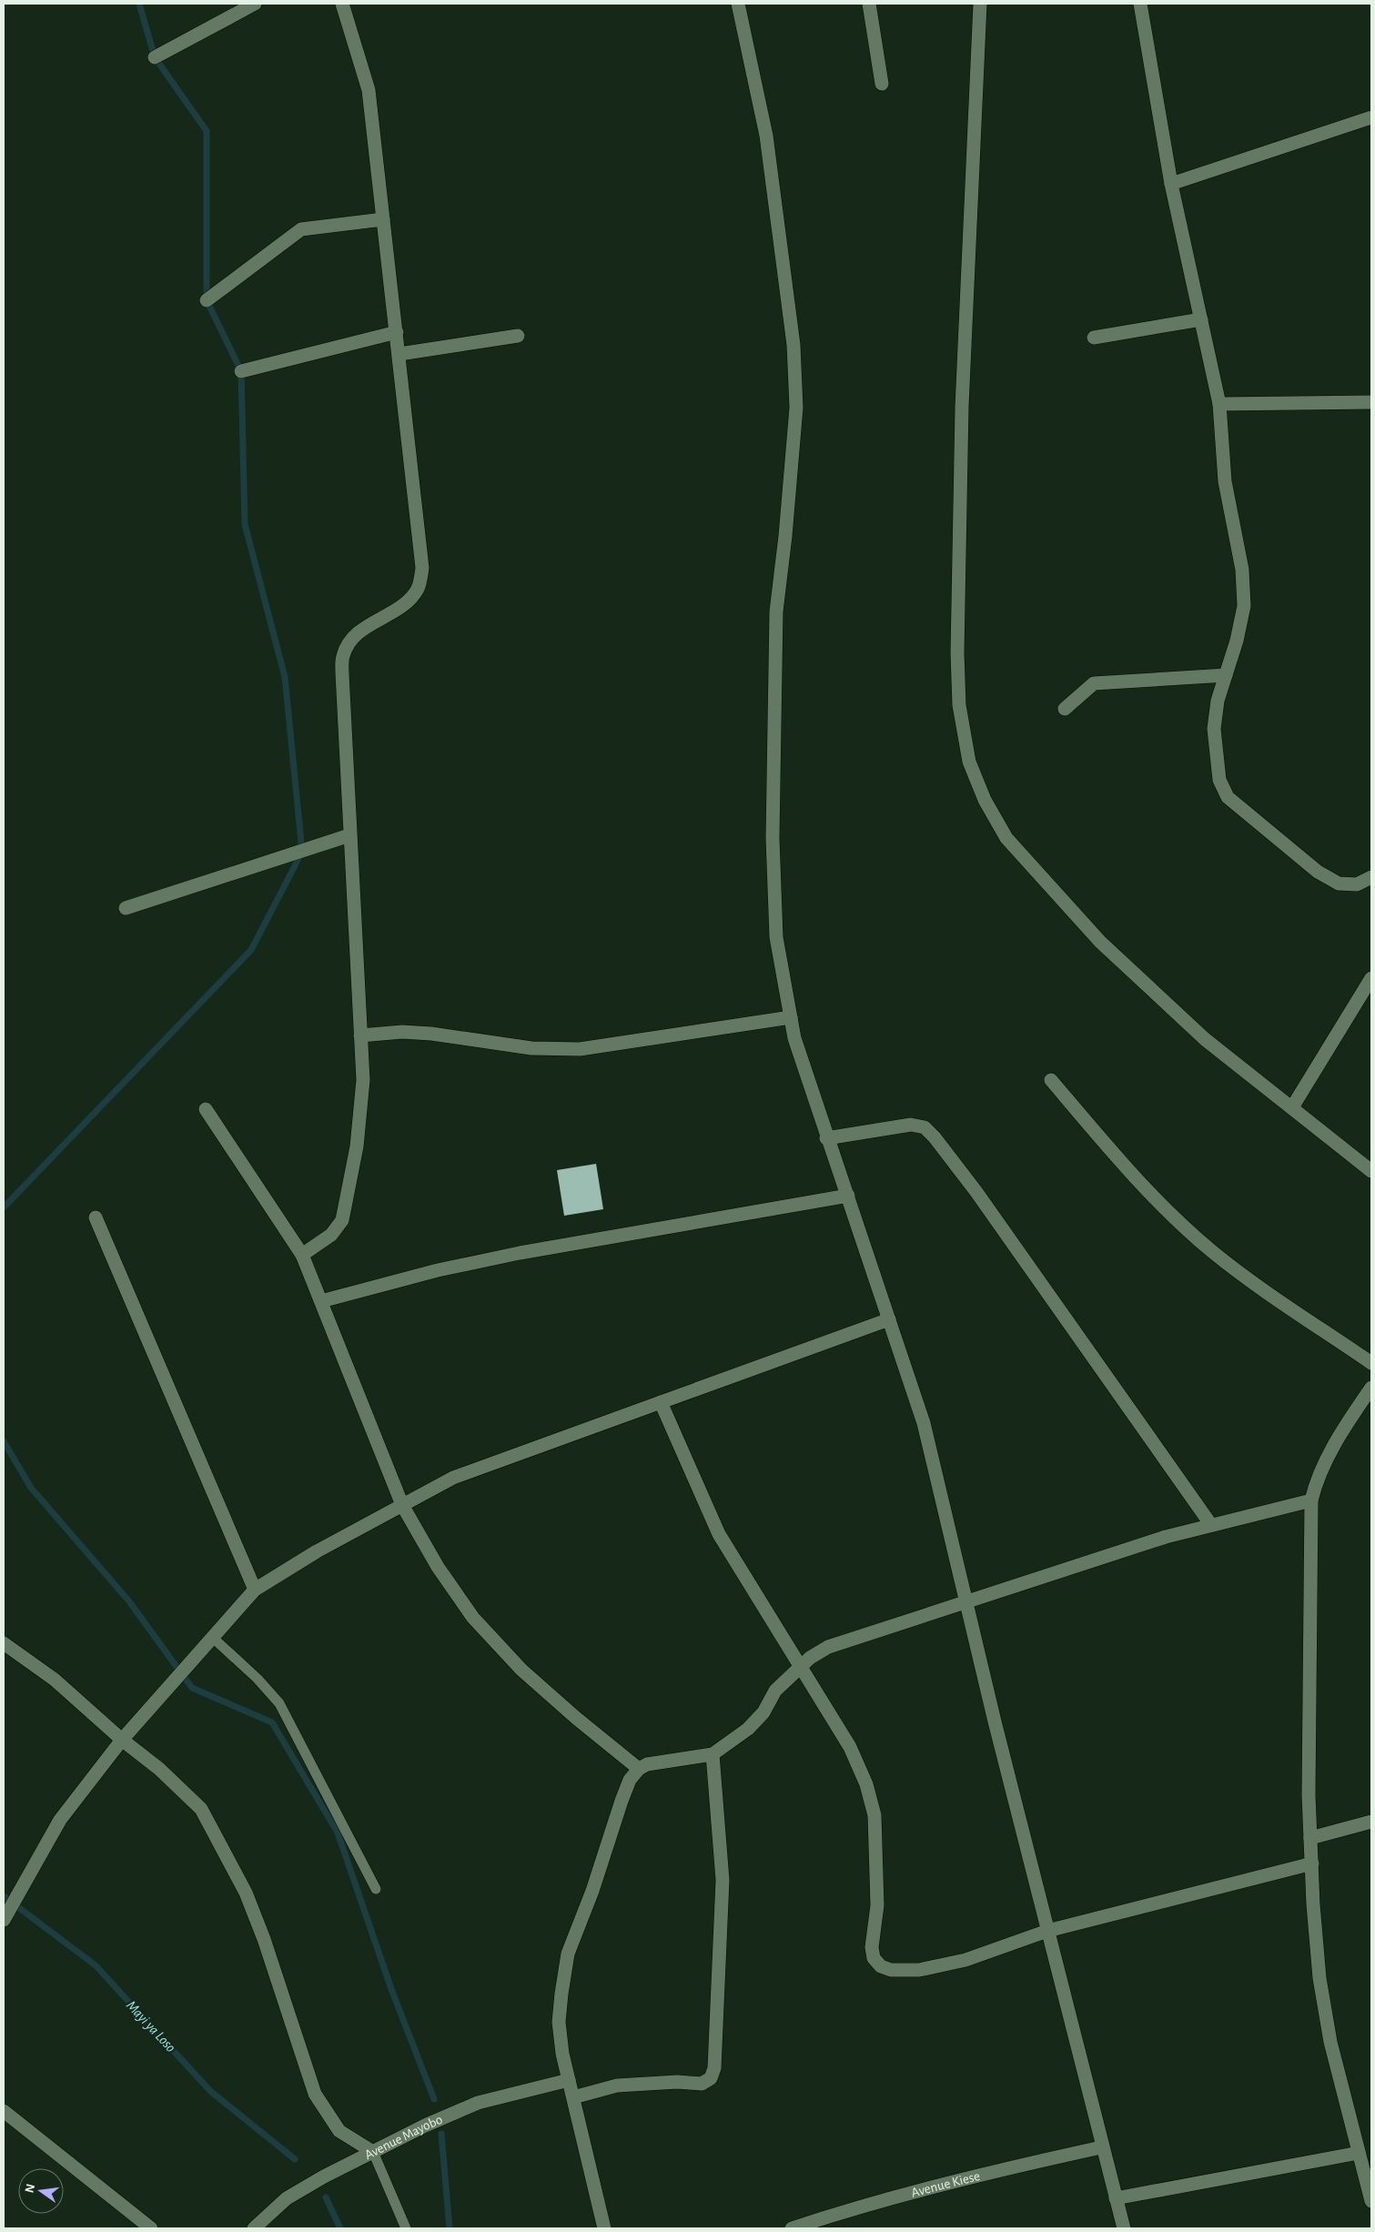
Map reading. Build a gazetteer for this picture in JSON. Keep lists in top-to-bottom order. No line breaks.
{"streets":{"street":["Avenue Mayobo","Avenue Kiese"]},"water":["Mayi ya Loso"],"north":"left"}
